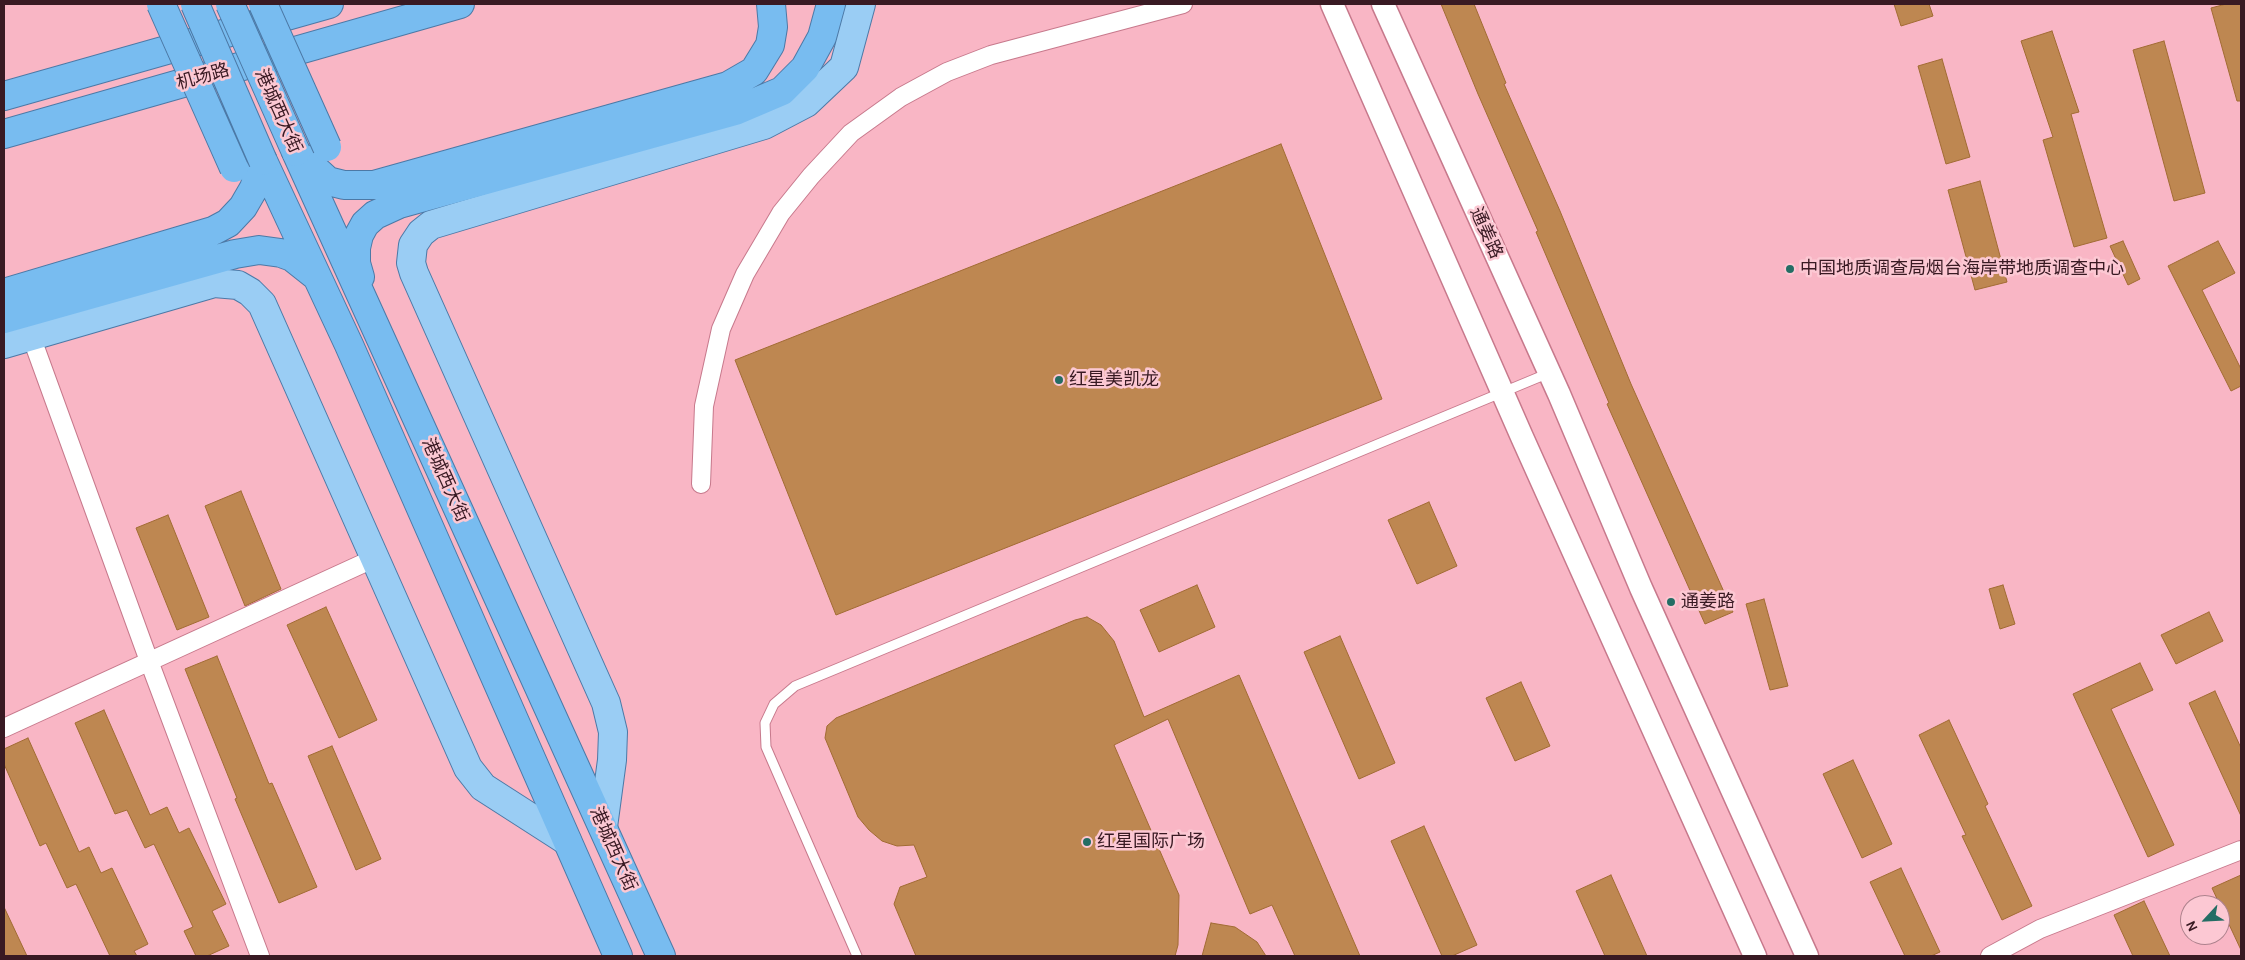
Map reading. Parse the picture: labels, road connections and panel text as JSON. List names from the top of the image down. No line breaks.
{"streets":{"highway":["机场路","港城西大街"],"street":["通姜路"]},"places":["中国地质调查局烟台海岸带地质调查中心","红星美凯龙","通姜路","红星国际广场"],"north":"bottom left"}
